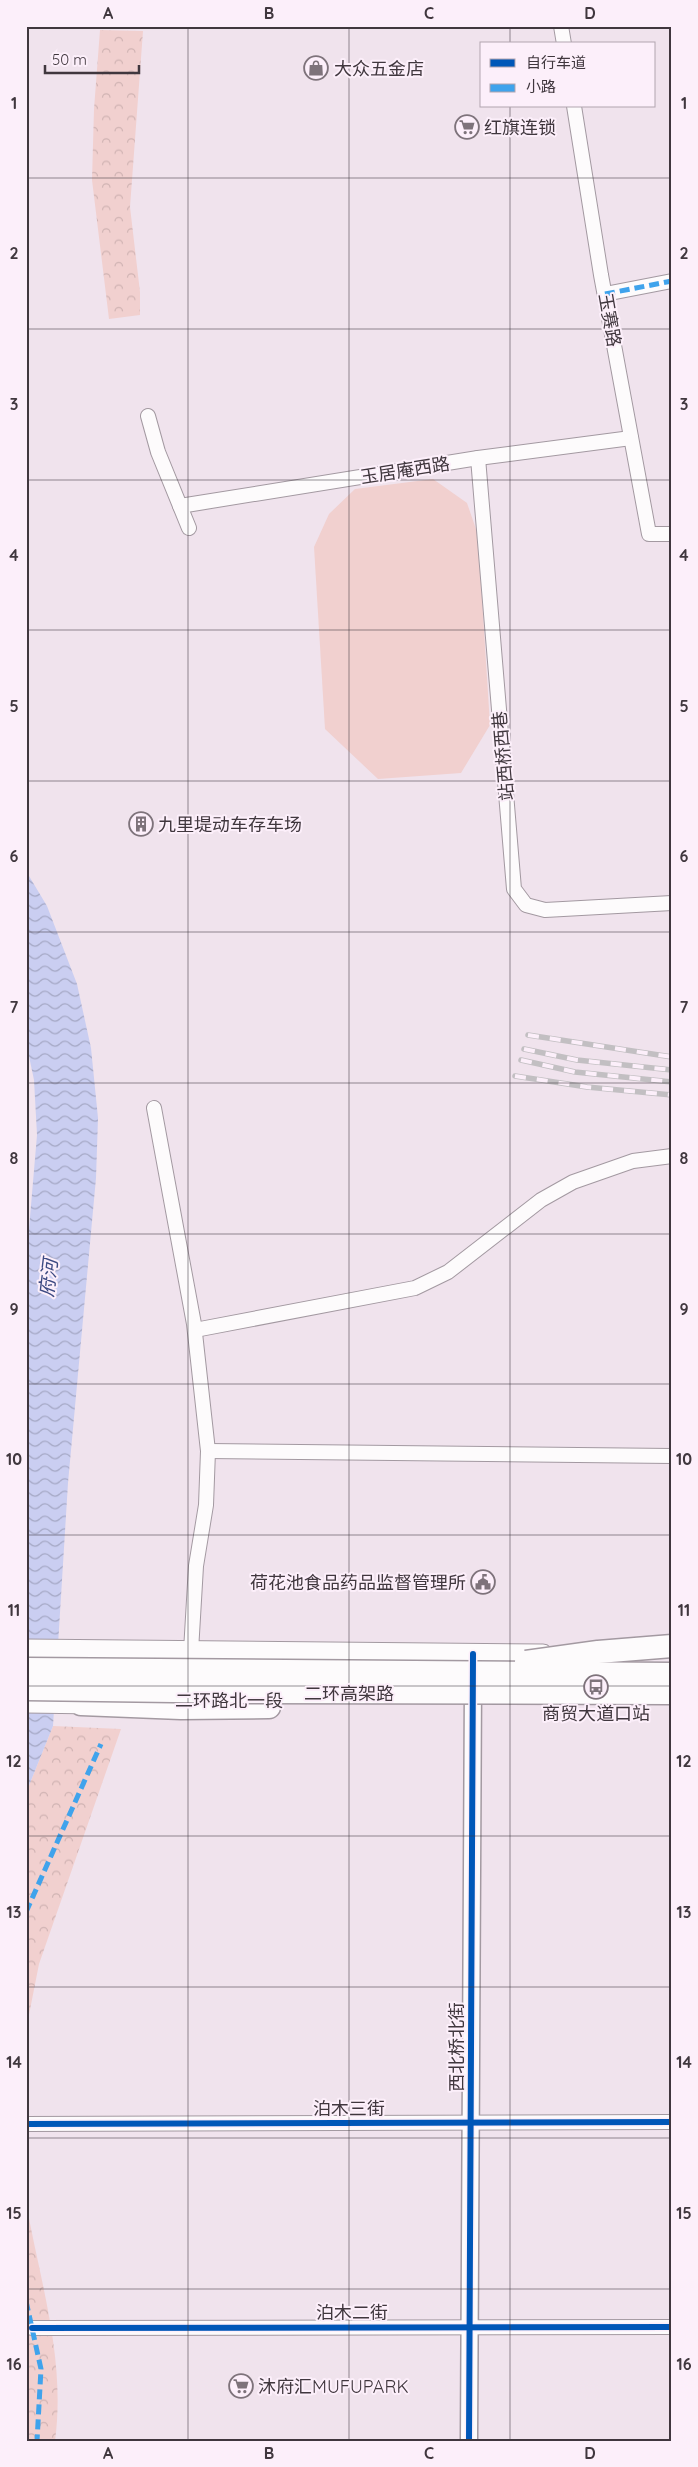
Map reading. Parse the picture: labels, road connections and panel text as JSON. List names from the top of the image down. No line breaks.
{"streets":{"highway":["二环高架路"],"main road":["二环路北一段"],"street":["玉赛路","玉居庵西路","站西桥西巷","西北桥北街","泊木三街","泊木二街"]},"crossings":[["玉赛路","玉居庵西路"],["玉居庵西路","站西桥西巷"],["二环路北一段","西北桥北街"],["西北桥北街","泊木三街"],["西北桥北街","泊木二街"]],"water":["府河"],"places":{"shop":["大众五金店"],"supermarket":["红旗连锁","沐府汇MUFUPARK"],"building":["九里堤动车存车场"],"public building":["荷花池食品药品监督管理所"],"bus stop":["商贸大道口站"]},"legend":["自行车道","小路"],"scale_bar":"50 m","grid":{"columns":["A","B","C","D"],"rows":["1","2","3","4","5","6","7","8","9","10","11","12","13","14","15","16"]}}
